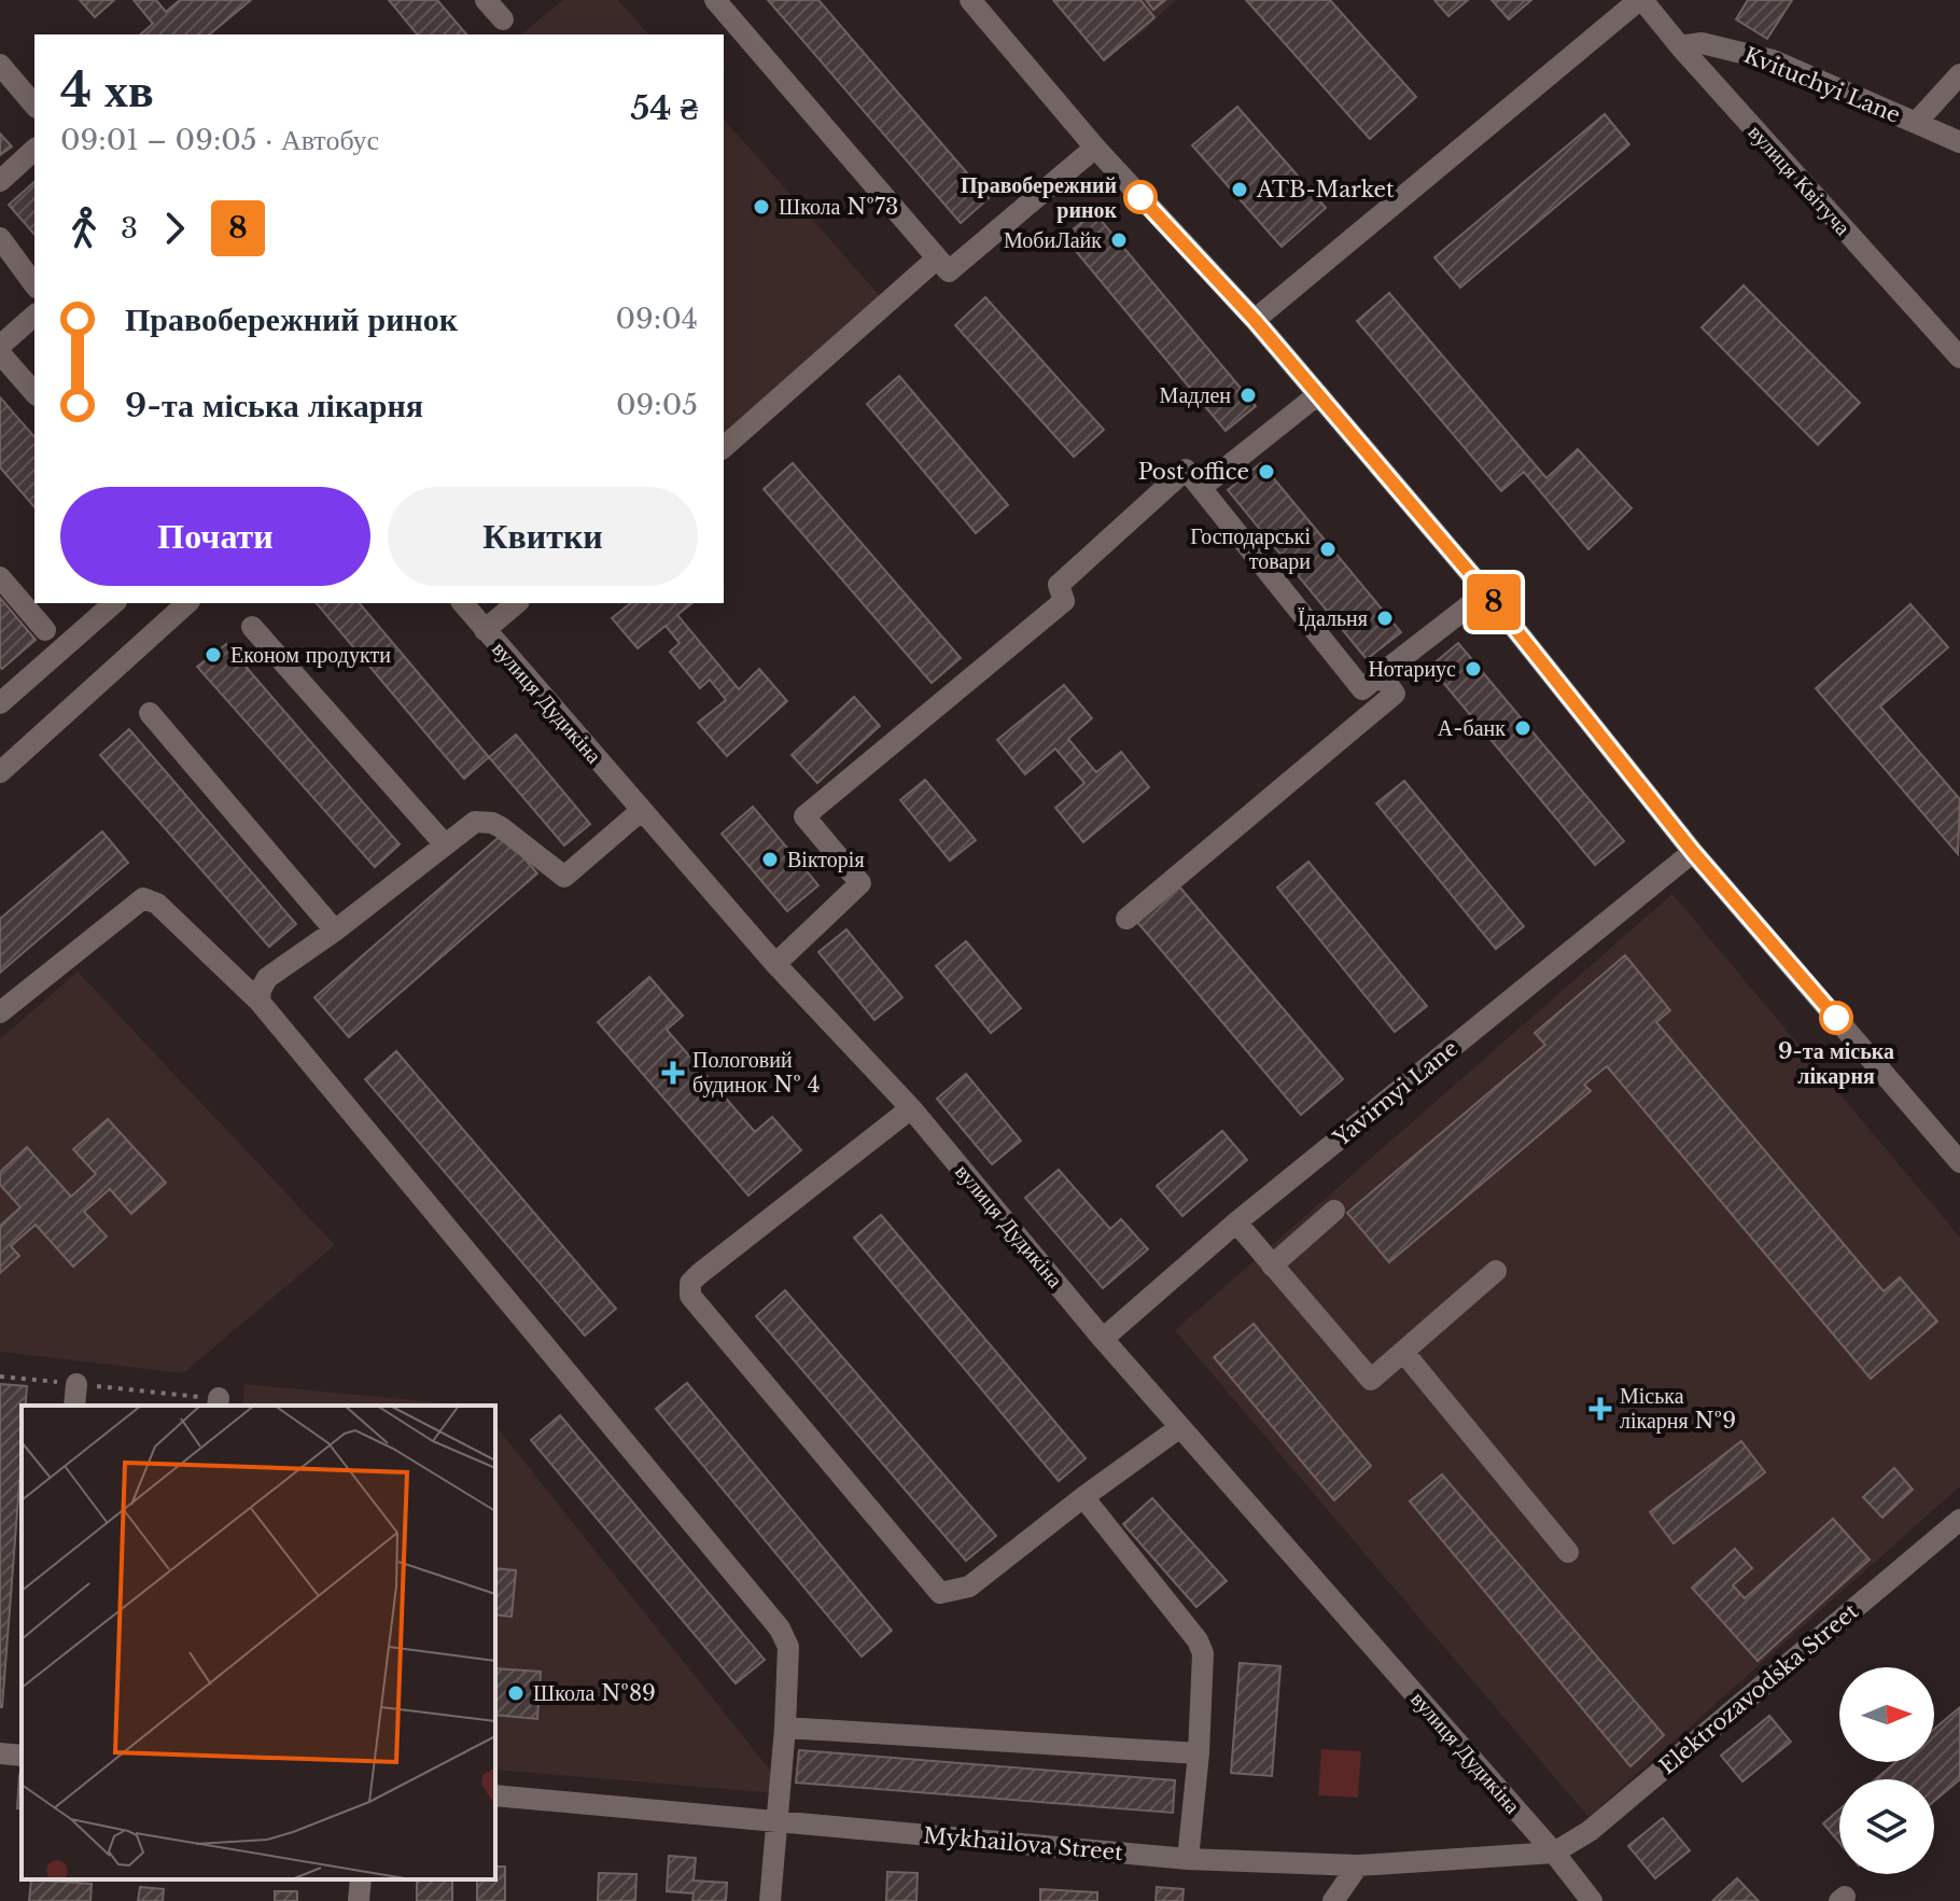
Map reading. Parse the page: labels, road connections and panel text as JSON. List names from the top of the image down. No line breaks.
{"streets":{"street":["Kvituchyi Lane","вулиця Квітуча","вулиця Дудикіна","Yavirnyi Lane","Elektrozavodska Street","Mykhailova Street"]},"crossings":[["Kvituchyi Lane","вулиця Квітуча"],["вулиця Дудикіна","Yavirnyi Lane"],["вулиця Дудикіна","Elektrozavodska Street"],["вулиця Дудикіна","Mykhailova Street"],["Elektrozavodska Street","Mykhailova Street"]],"places":{"other":["ATB-Market","Правобережний ринок","Школа №73","МобиЛайк","Мадлен","Post office","Господарські товари","Їдальня","Економ продукти","Нотариус","А-банк","Вікторія","9-та міська лікарня","Школа №89"],"health":["Пологовий будинок № 4","Міська лікарня №9"]},"lines":["bus line 8"],"north":"right","page":{"on_map":"8","heading":["4 хв","09:01 – 09:05 · Автобус","54 ₴"],"legs":["3","8"],"list":[{"name":"Правобережний ринок","value":"09:04"},{"name":"9-та міська лікарня","value":"09:05"}],"buttons":["Почати","Квитки"]}}
